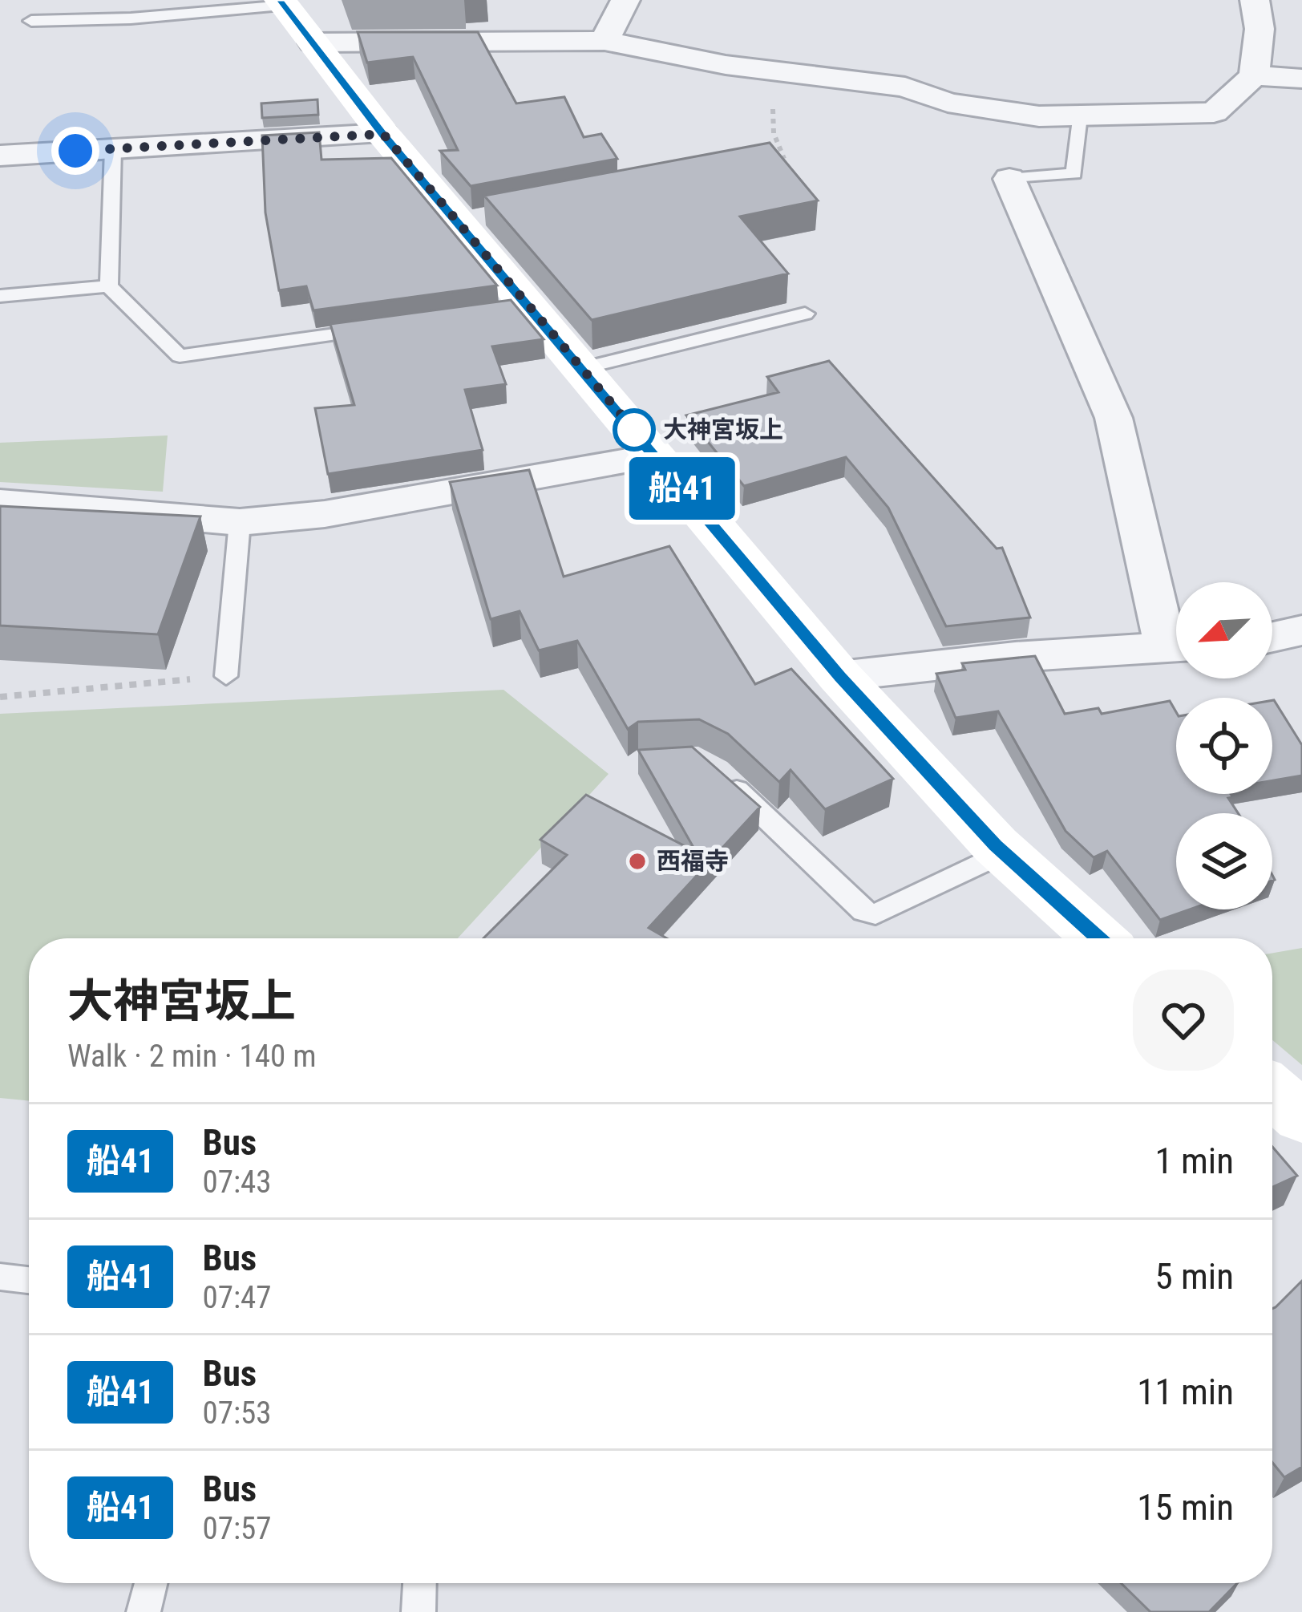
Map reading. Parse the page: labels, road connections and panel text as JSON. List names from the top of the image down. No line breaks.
{"places":["大神宮坂上","西福寺"],"lines":["bus line 船41"],"north":"bottom left","page":{"on_map":"船41","heading":["大神宮坂上","Walk · 2 min · 140 m"],"list":[{"mark":"船41","name":"Bus","note":"07:43","value":"1 min"},{"mark":"船41","name":"Bus","note":"07:47","value":"5 min"},{"mark":"船41","name":"Bus","note":"07:53","value":"11 min"},{"mark":"船41","name":"Bus","note":"07:57","value":"15 min"}]}}
